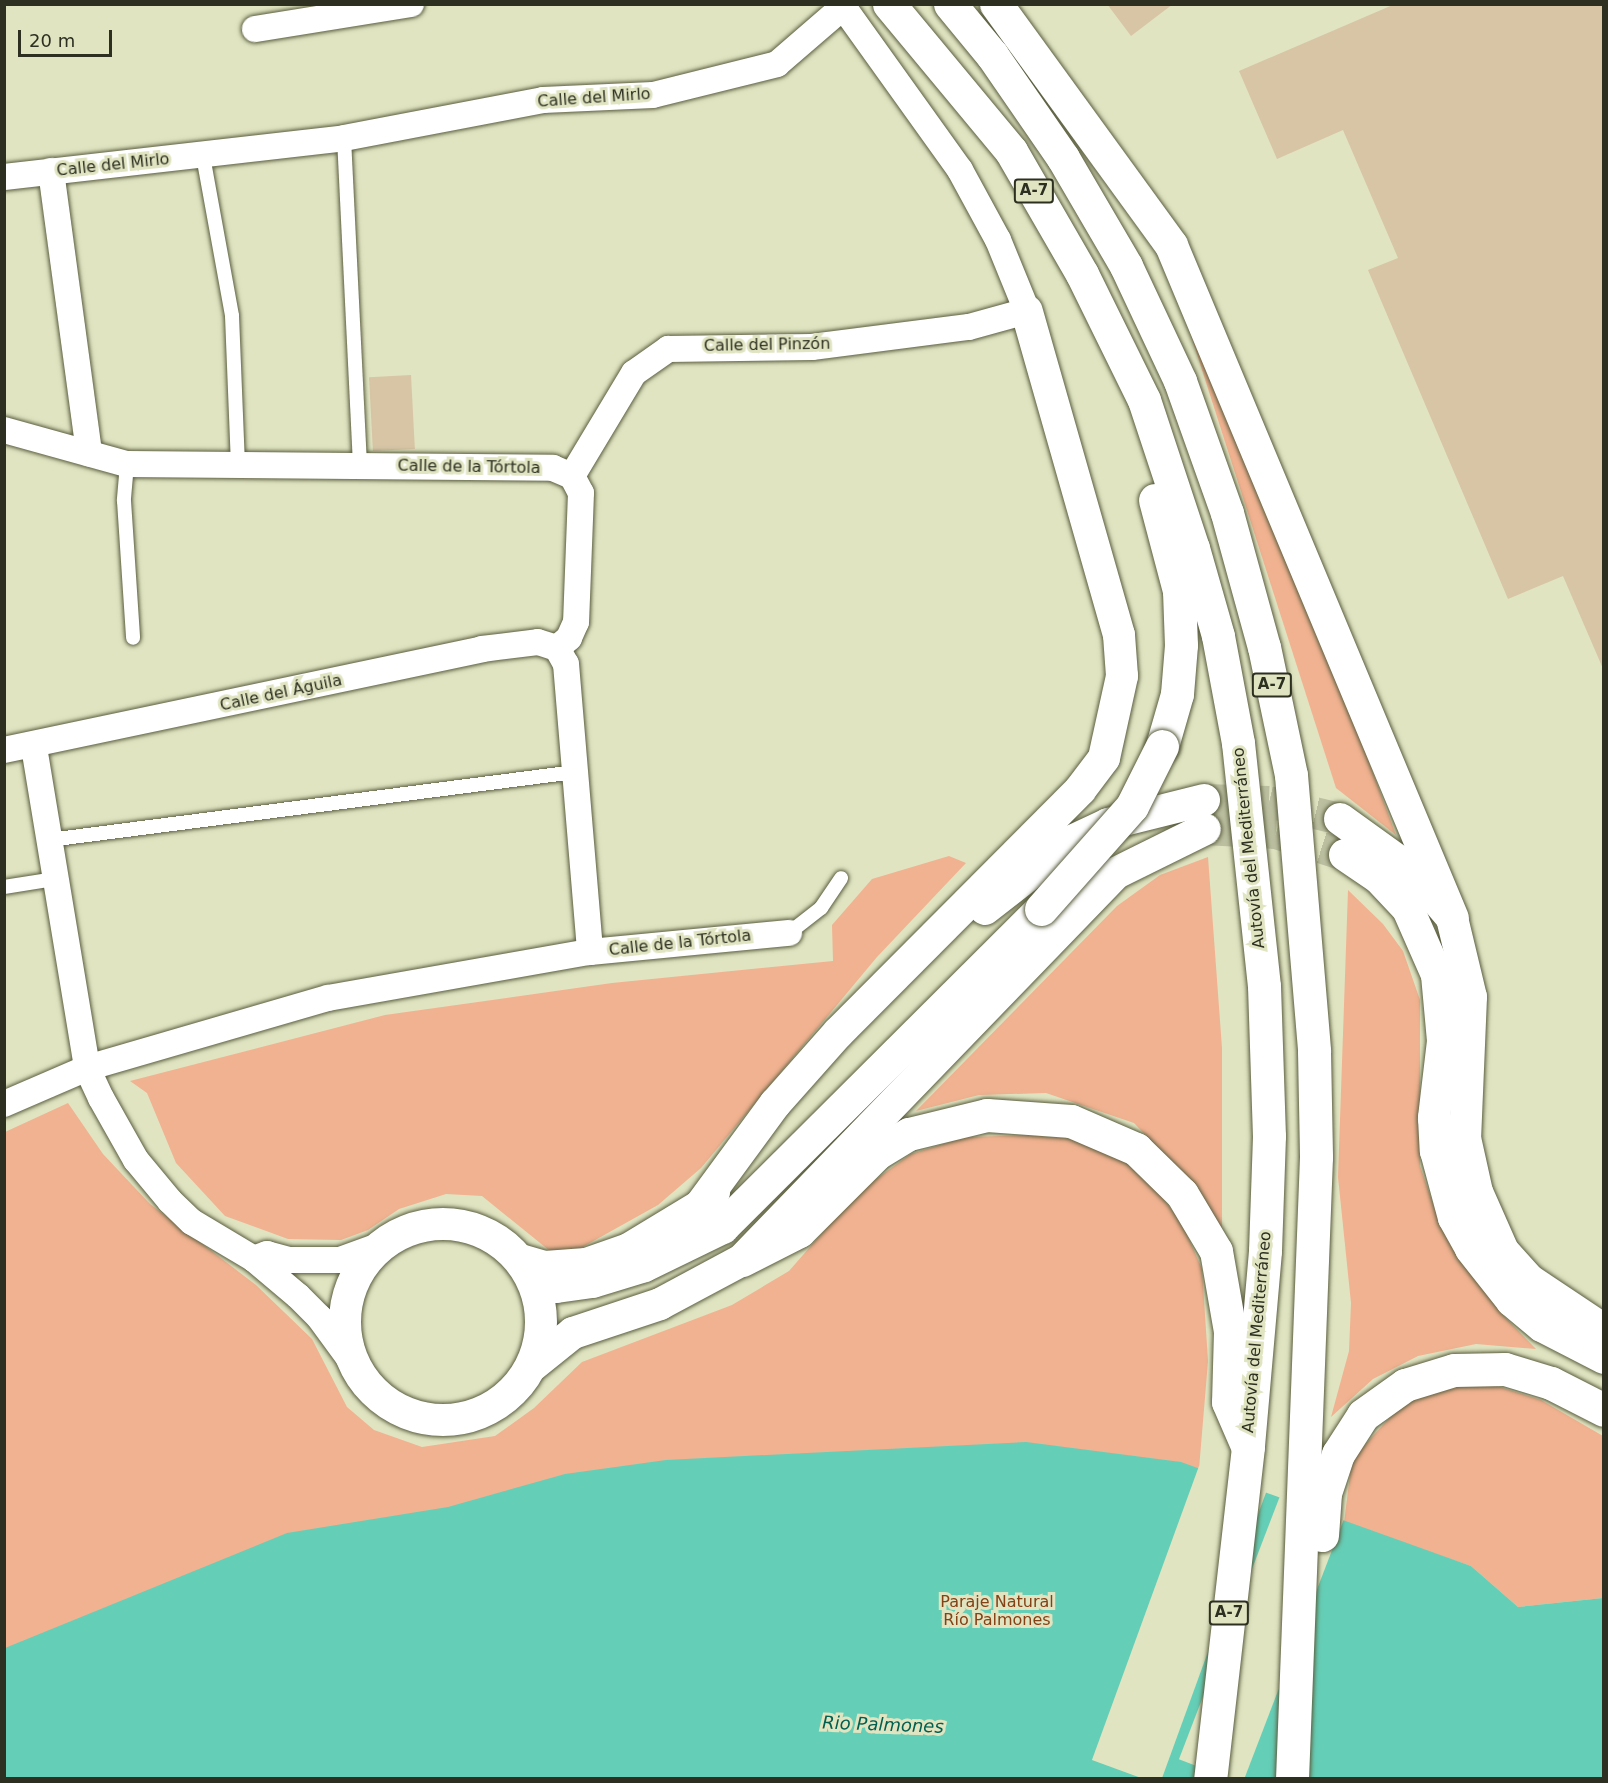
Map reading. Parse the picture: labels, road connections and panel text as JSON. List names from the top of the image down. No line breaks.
{"streets":{"highway":["A-7","Autovía del Mediterráneo"],"street":["Calle del Mirlo","Calle del Pinzón","Calle de la Tórtola","Calle del Águila"]},"crossings":[["Calle del Mirlo","Calle del Pinzón"],["Calle del Pinzón","Calle de la Tórtola"],["Calle de la Tórtola","Calle del Águila"]],"water":["Rio Palmones"],"parks":["Paraje Natural Río Palmones"],"scale_bar":"20 m"}
